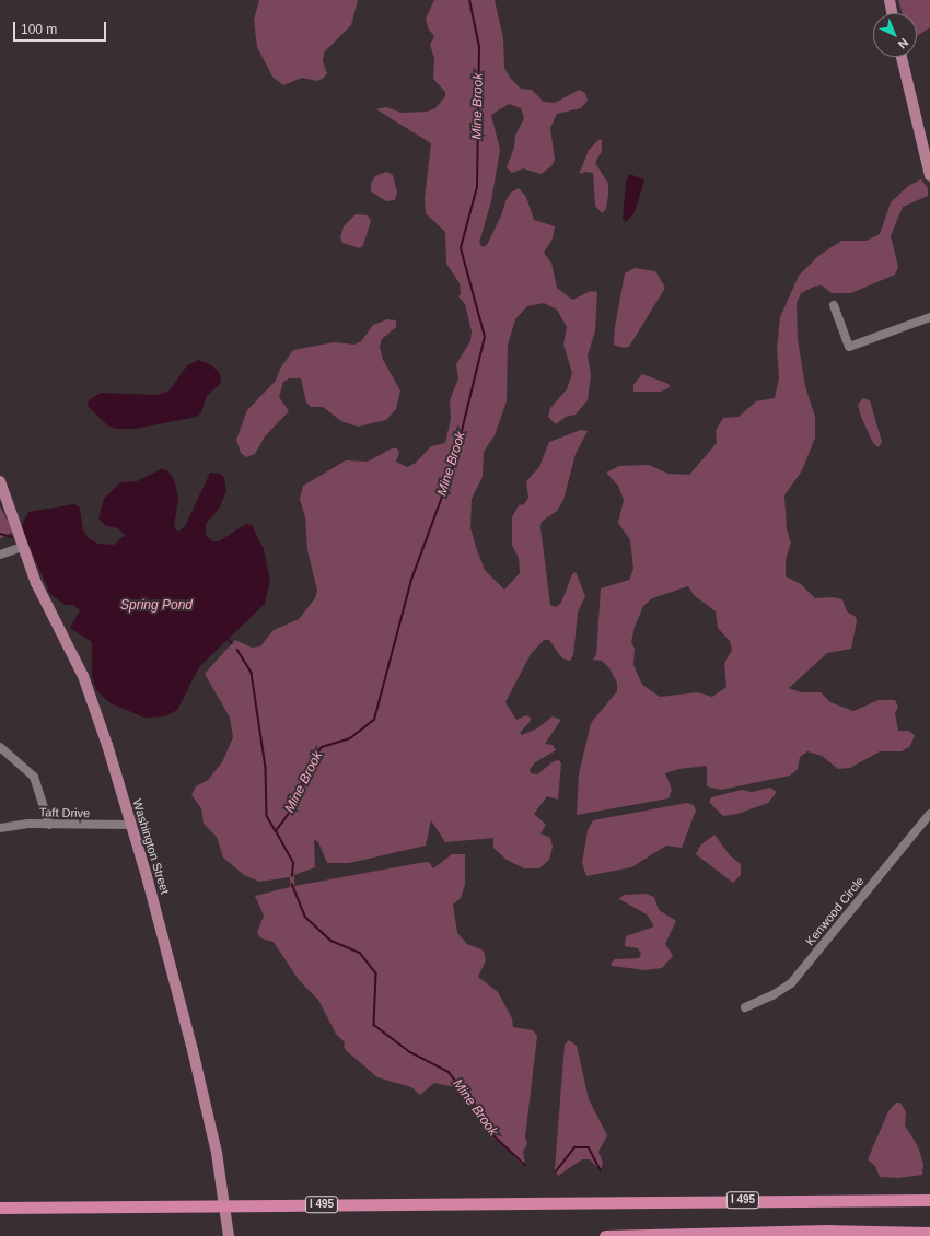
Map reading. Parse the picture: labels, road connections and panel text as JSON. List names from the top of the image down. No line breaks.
{"streets":{"highway":["I 495"],"main road":["Washington Street"],"street":["Taft Drive","Kenwood Circle"]},"crossings":[["Taft Drive","Washington Street"]],"water":["Mine Brook","Spring Pond"],"scale_bar":"100 m","north":"bottom right"}
